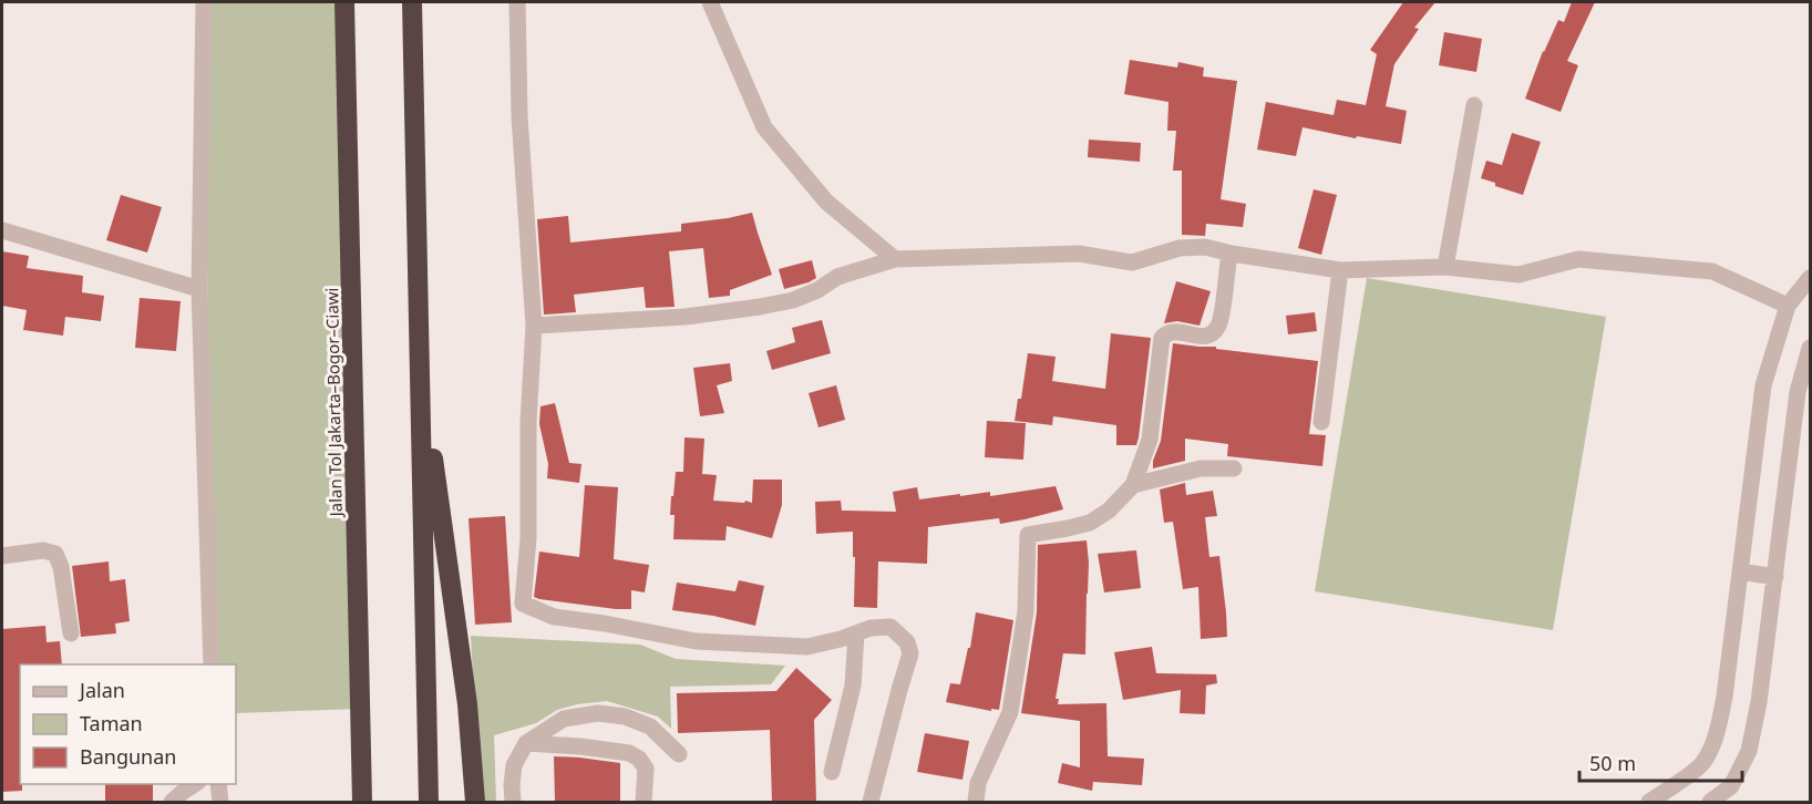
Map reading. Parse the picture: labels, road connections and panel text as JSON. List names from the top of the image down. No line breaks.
{"streets":{"highway":["Jalan Tol Jakarta–Bogor–Ciawi"]},"legend":["Jalan","Taman","Bangunan"],"scale_bar":"50 m"}
